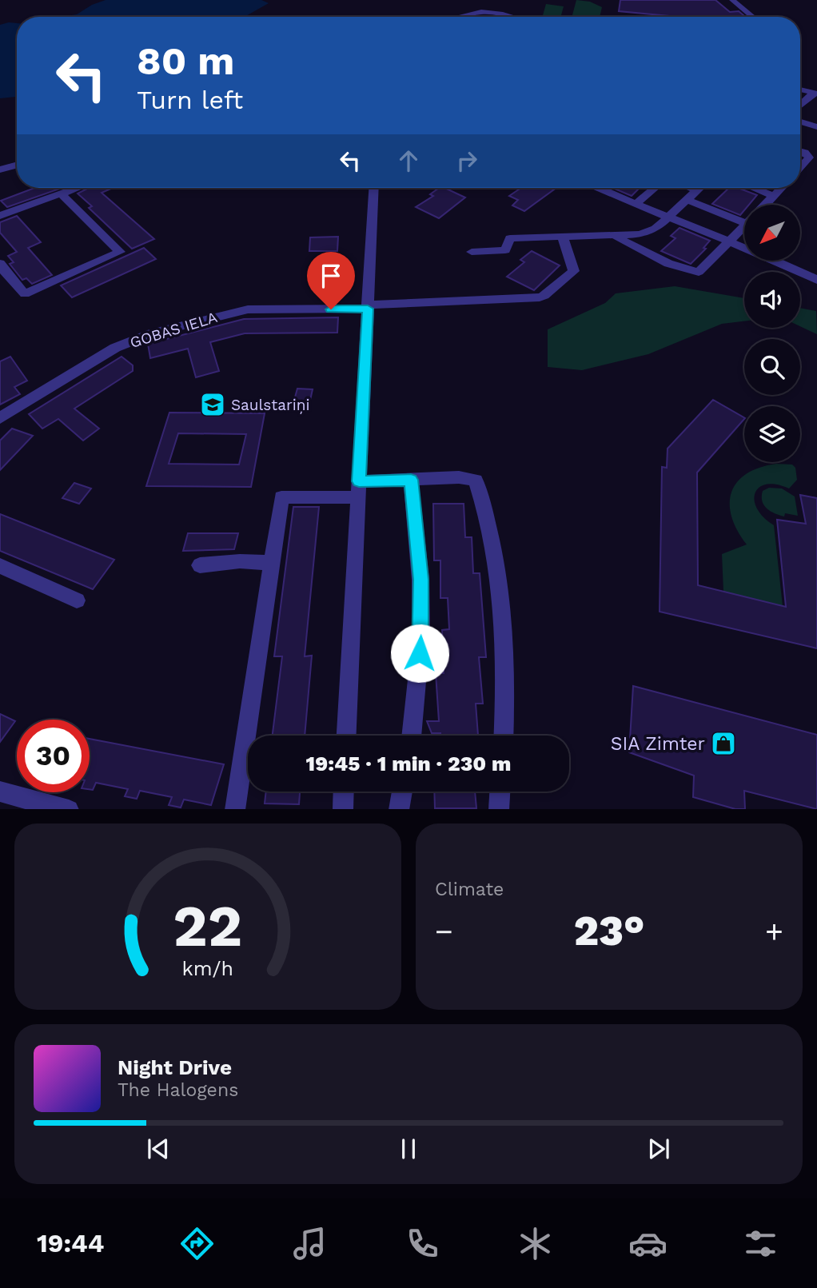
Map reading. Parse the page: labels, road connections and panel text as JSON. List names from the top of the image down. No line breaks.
{"streets":{"street":["GOBAS IELA"]},"places":{"school or university":["Saulstariņi"],"shop":["SIA Zimter"]},"north":"bottom left","page":{"turn":["80 m","Turn left"],"limit":"30","trip":"19:45 · 1 min · 230 m","tile":"Climate","heat":["−","23°","+"],"song":["Night Drive","The Halogens"],"tabs":"19:44","gauge":["22","km/h"]}}
